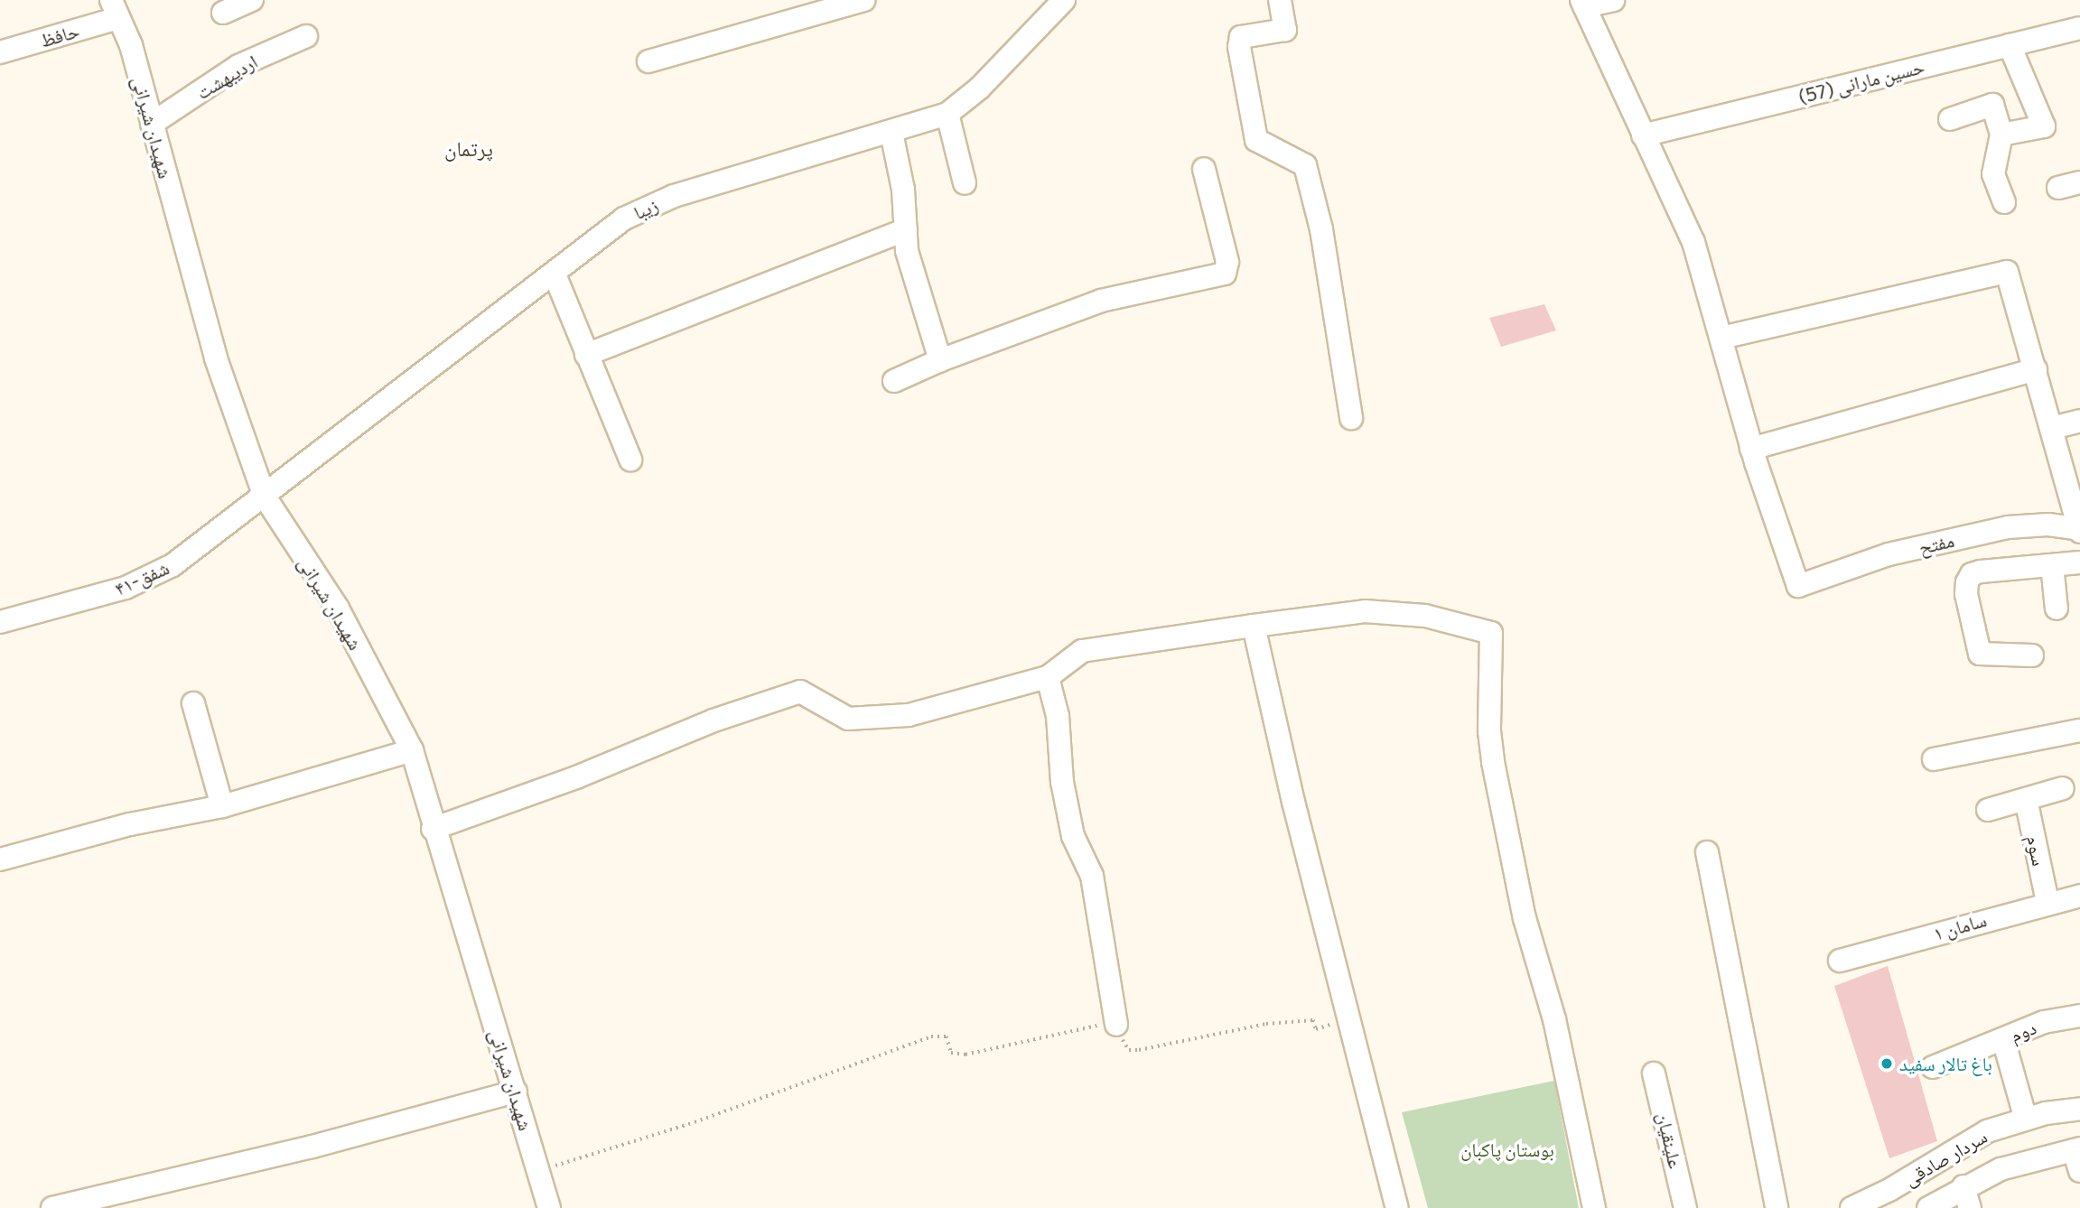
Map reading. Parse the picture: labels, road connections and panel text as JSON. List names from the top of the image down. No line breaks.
{"streets":{"street":["حافظ","اردیبهشت","حسین مارانی (57)","شهیدان شیرانی","زیبا","مفتح","شفق-۴۱","سوم","سامان ۱","دوم","علینقیان","سردار صادقی"]},"crossings":[["حافظ","شهیدان شیرانی"],["اردیبهشت","شهیدان شیرانی"],["شهیدان شیرانی","زیبا"],["شهیدان شیرانی","شفق-۴۱"],["زیبا","شفق-۴۱"],["سوم","سامان ۱"]],"districts":["پرتمان"],"parks":["بوستان پاکبان"],"places":["باغ تالار سفید"]}
